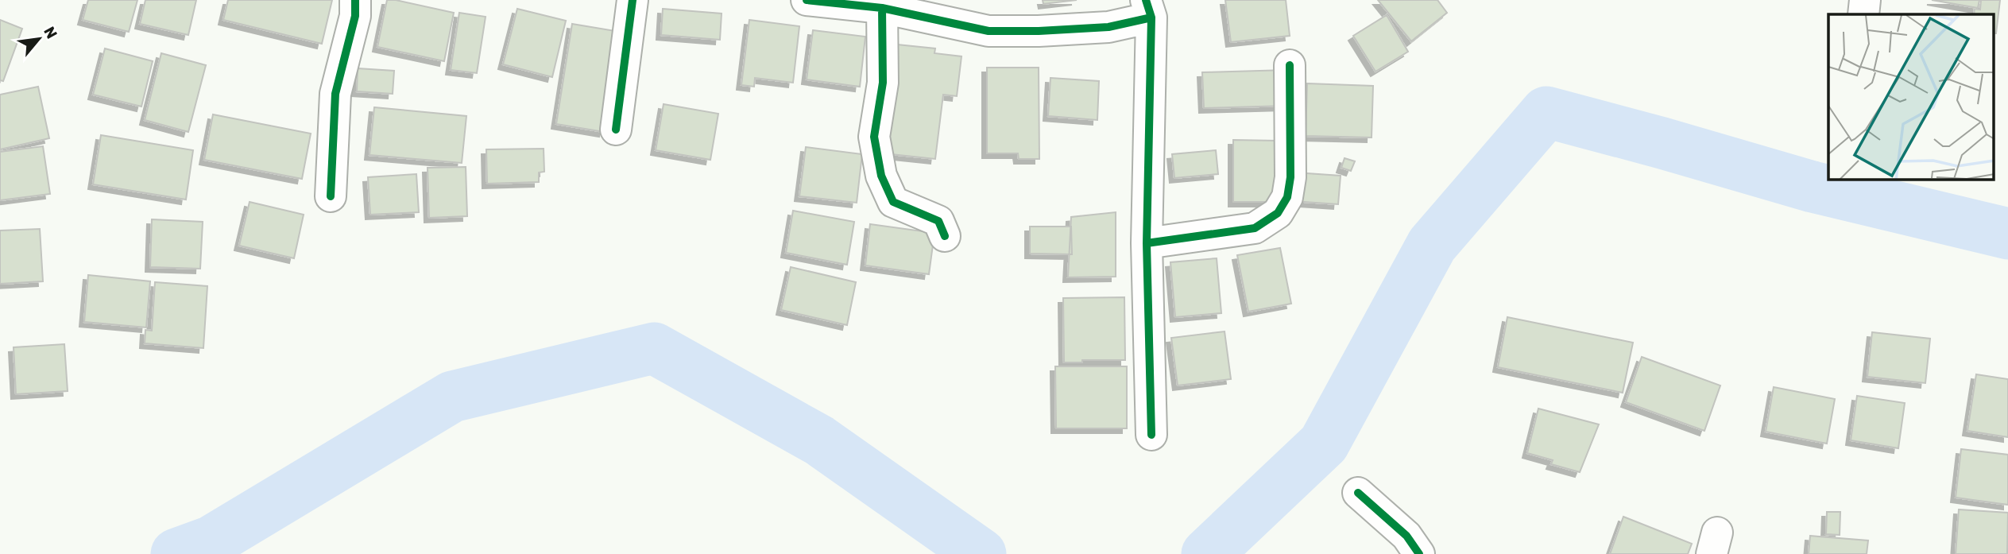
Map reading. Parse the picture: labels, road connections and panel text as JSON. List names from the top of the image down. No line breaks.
{"north":"top right"}
